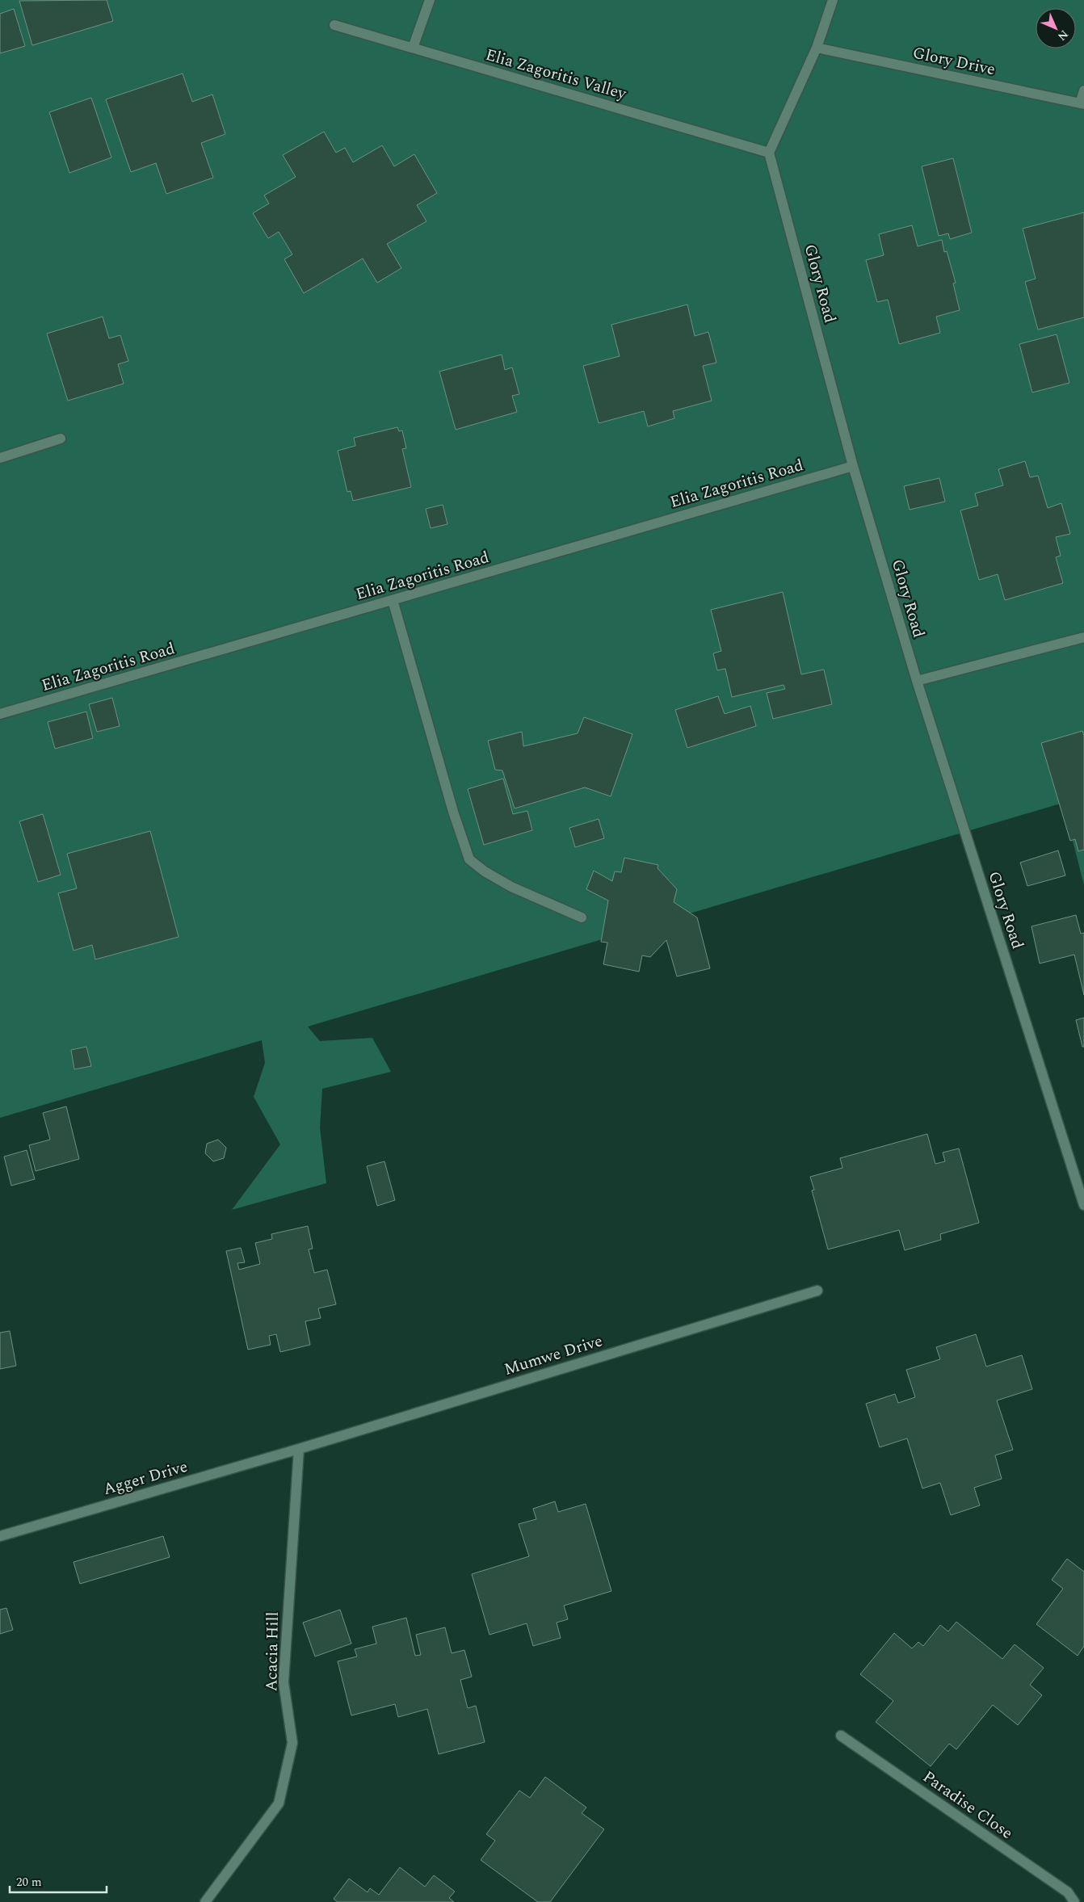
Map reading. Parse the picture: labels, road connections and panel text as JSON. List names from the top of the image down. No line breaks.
{"streets":{"street":["Glory Drive","Elia Zagoritis Valley","Glory Road","Elia Zagoritis Road","Mumwe Drive","Agger Drive","Acacia Hill","Paradise Close"]},"crossings":[["Elia Zagoritis Valley","Glory Road"],["Glory Road","Elia Zagoritis Road"],["Mumwe Drive","Agger Drive"],["Mumwe Drive","Acacia Hill"],["Agger Drive","Acacia Hill"]],"scale_bar":"20 m","north":"bottom right"}
